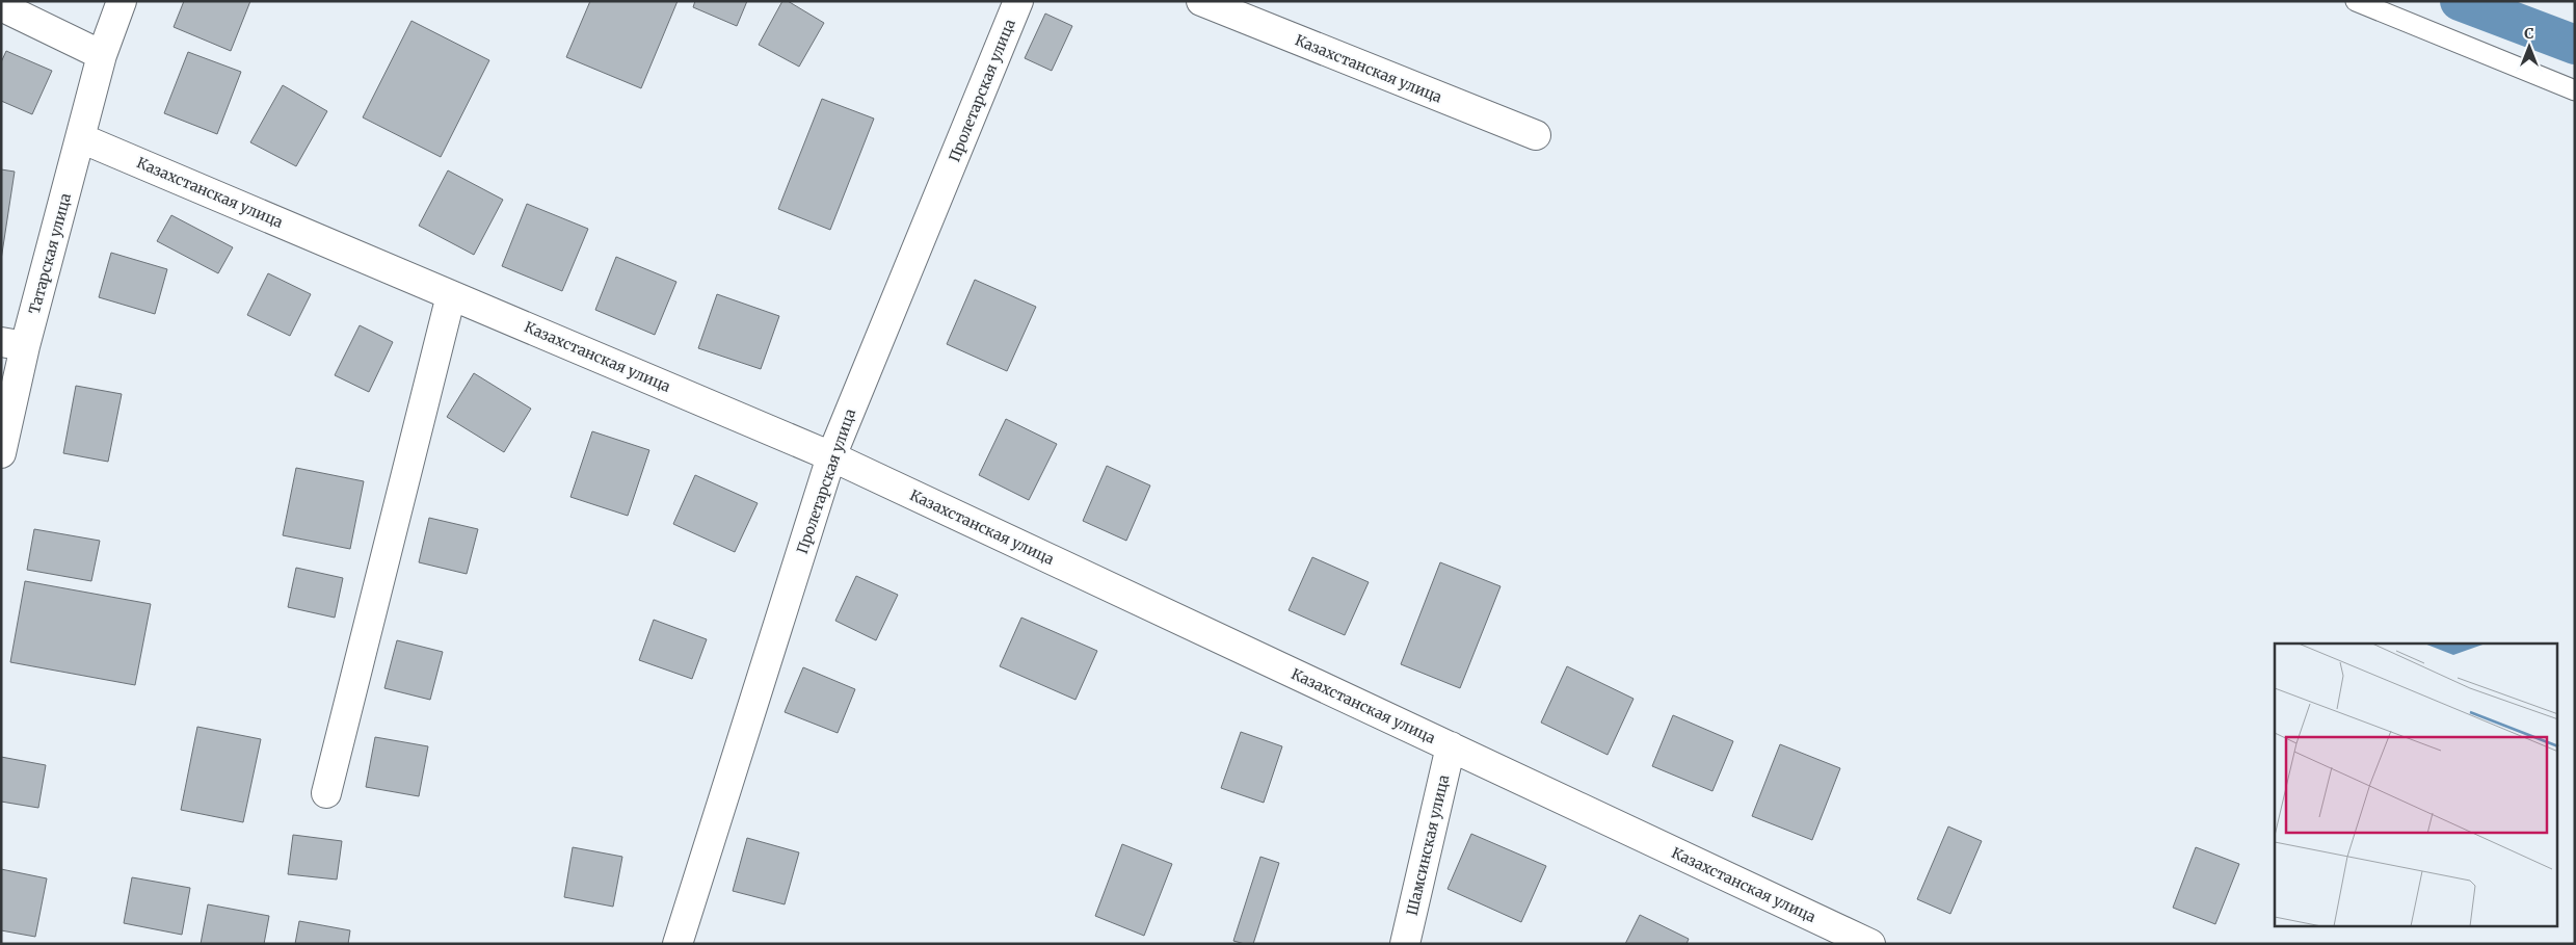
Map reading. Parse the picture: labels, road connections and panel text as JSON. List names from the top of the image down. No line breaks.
{"streets":{"street":["Казахстанская улица","Пролетарская улица","Татарская улица","Шамсинская улица"]},"crossings":[["Казахстанская улица","Пролетарская улица"],["Казахстанская улица","Татарская улица"],["Казахстанская улица","Шамсинская улица"]],"north":"top"}
